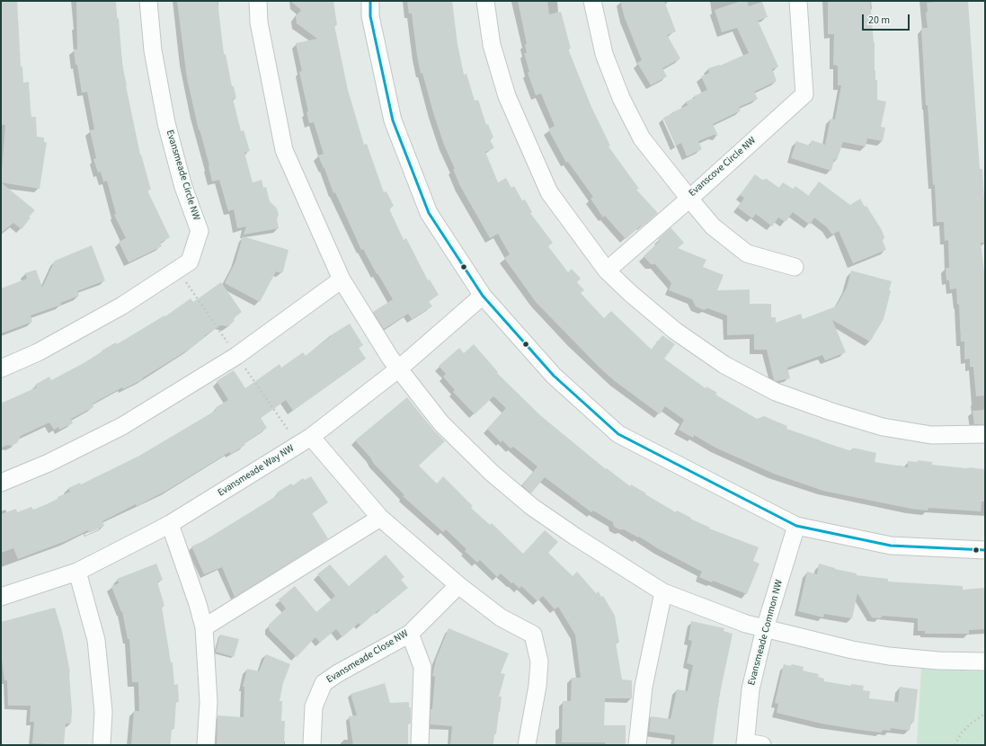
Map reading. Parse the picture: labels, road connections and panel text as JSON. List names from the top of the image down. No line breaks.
{"streets":{"street":["Evanscove Circle NW","Evansmeade Circle NW","Evansmeade Way NW","Evansmeade Common NW","Evansmeade Close NW"]},"scale_bar":"20 m"}
